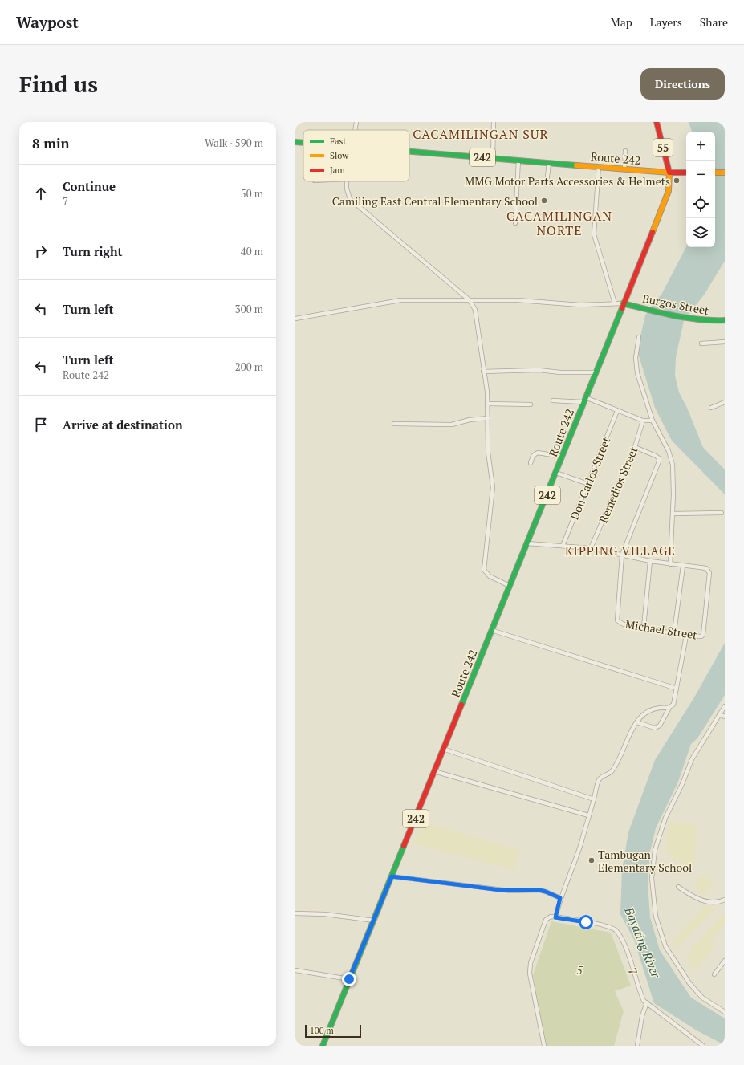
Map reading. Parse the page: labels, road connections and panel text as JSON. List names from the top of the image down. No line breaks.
{"streets":{"main road":["55","242","Route 242","Burgos Street"],"street":["Don Carlos Street","Remedios Street","Michael Street","7"]},"crossings":[["55","Route 242"],["Route 242","Burgos Street"]],"districts":["CACAMILINGAN SUR","CACAMILINGAN NORTE","KIPPING VILLAGE"],"water":["Bayating River"],"parks":["5"],"places":["MMG Motor Parts Accessories & Helmets","Camiling East Central Elementary School","Tambugan Elementary School"],"legend":["Fast","Slow","Jam"],"scale_bar":"100 m","page":{"header":"Waypost","nav":["Map","Layers","Share"],"buttons":"Directions","title":"Find us","heading":["8 min","Walk · 590 m"],"map_buttons":["+","−"],"list":[["Continue","7","50 m"],["Turn right","40 m"],["Turn left","300 m"],["Turn left","Route 242","200 m"],"Arrive at destination"],"scale":"100 m"}}
